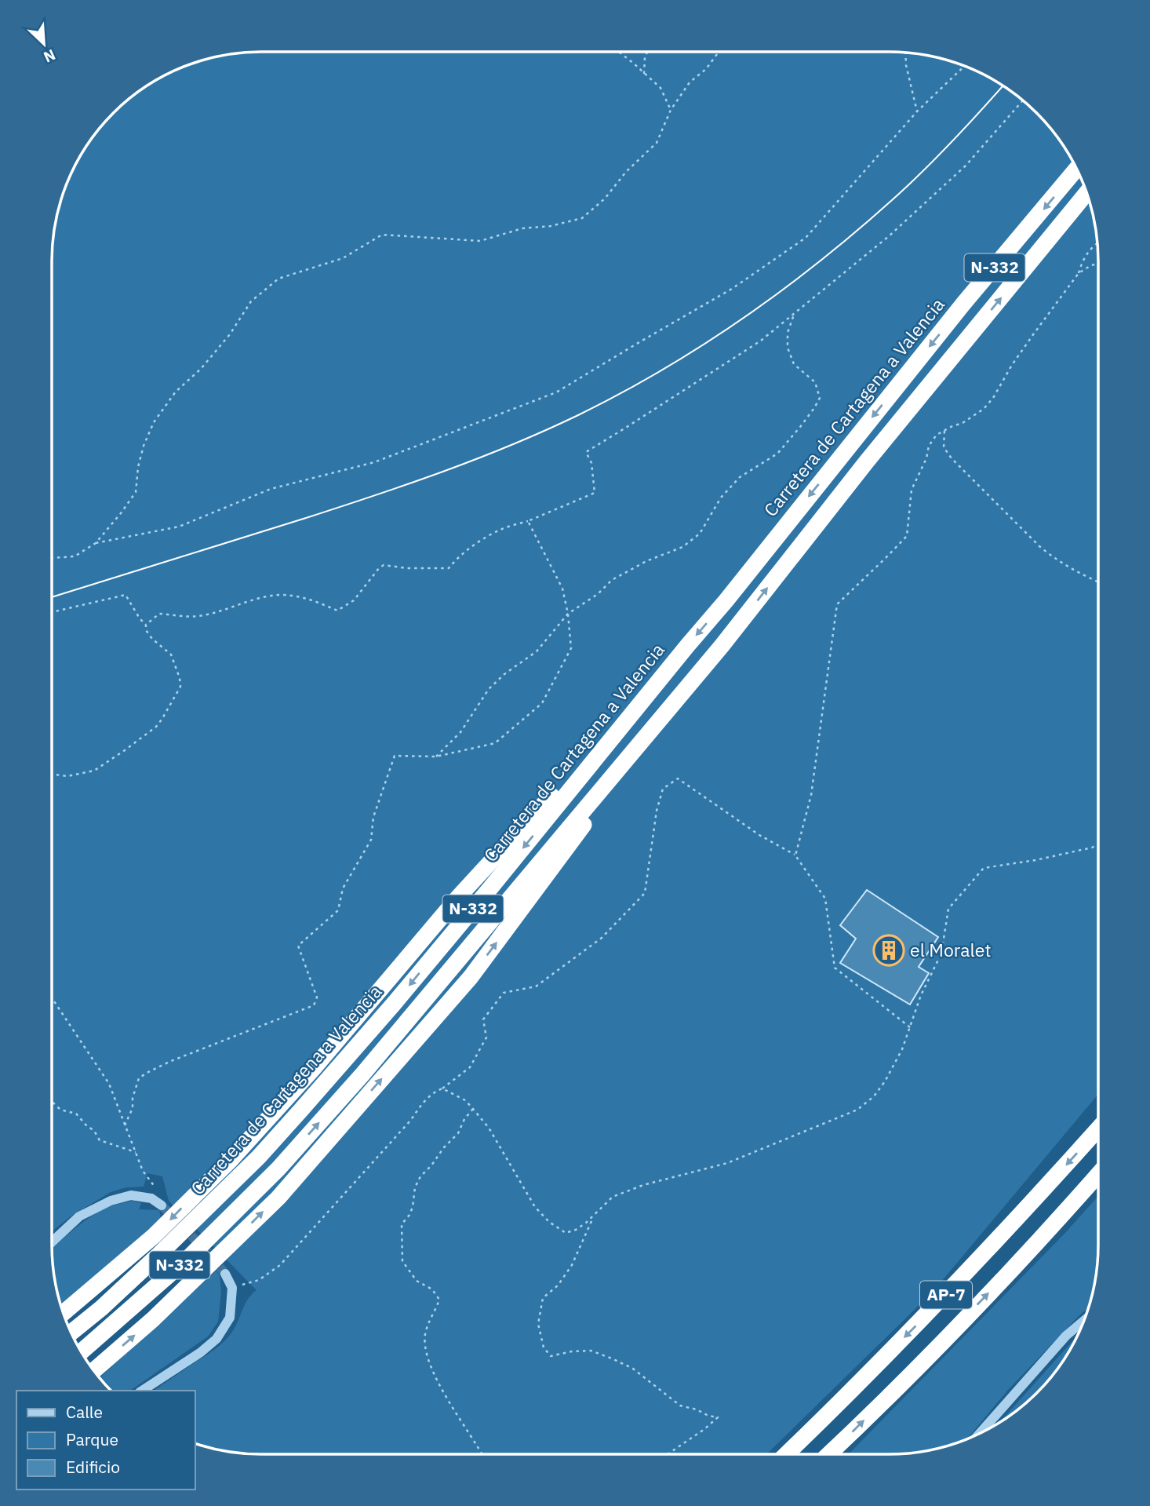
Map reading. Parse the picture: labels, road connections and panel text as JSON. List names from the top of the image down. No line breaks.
{"streets":{"highway":["N-332","Carretera de Cartagena a Valencia","AP-7"]},"places":{"building":["el Moralet"]},"legend":["Calle","Parque","Edificio"],"north":"bottom right"}
